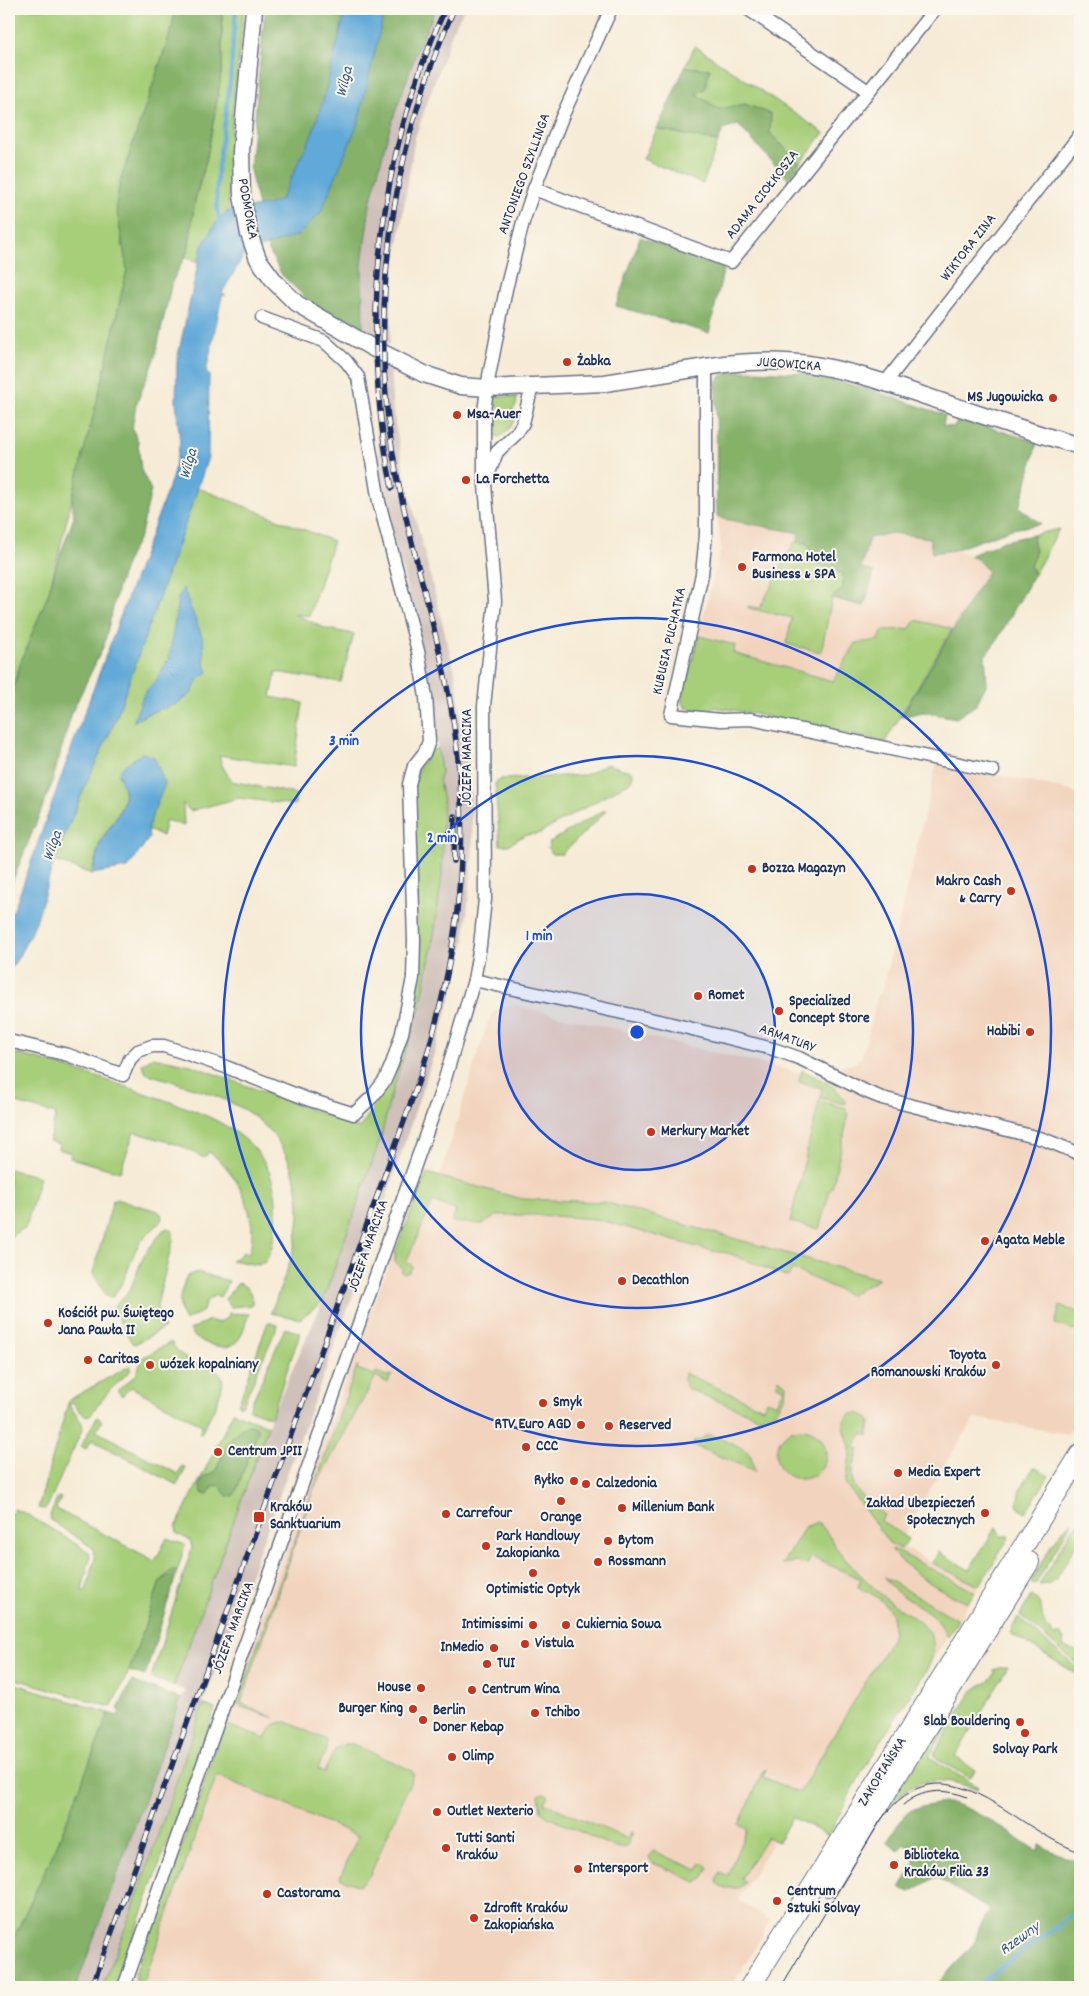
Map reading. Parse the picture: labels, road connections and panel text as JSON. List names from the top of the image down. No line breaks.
{"streets":{"main road":["ZAKOPIAŃSKA"],"street":["ANTONIEGO SZYLLINGA","ADAMA CIOŁKOSZA","PODMOKŁA","WIKTORA ZINA","JUGOWICKA","KUBUSIA PUCHATKA","JÓZEFA MARCIKA","ARMATURY"]},"crossings":[["ANTONIEGO SZYLLINGA","ADAMA CIOŁKOSZA"],["ANTONIEGO SZYLLINGA","PODMOKŁA"],["ANTONIEGO SZYLLINGA","JUGOWICKA"],["ANTONIEGO SZYLLINGA","JÓZEFA MARCIKA"],["PODMOKŁA","JUGOWICKA"],["PODMOKŁA","JÓZEFA MARCIKA"],["WIKTORA ZINA","JUGOWICKA"],["JUGOWICKA","KUBUSIA PUCHATKA"],["JUGOWICKA","JÓZEFA MARCIKA"],["JÓZEFA MARCIKA","ARMATURY"]],"water":["Wilga","Rzewny"],"places":{"other":["Żabka","MS Jugowicka","Msa-Auer","La Forchetta","Farmona Hotel Business & SPA","Bozza Magazyn","Makro Cash & Carry","Romet","Specialized Concept Store","Habibi","Merkury Market","Agata Meble","Decathlon","Kościół pw. Świętego Jana Pawła II","Caritas","wózek kopalniany","Toyota Romanowski Kraków","Smyk","RTV Euro AGD","Reserved","CCC","Centrum JPII","Media Expert","Ryłko","Calzedonia","Orange","Millenium Bank","Zakład Ubezpieczeń Społecznych","Carrefour","Bytom","Park Handlowy Zakopianka","Rossmann","Optimistic Optyk","Intimissimi","Cukiernia Sowa","Vistula","InMedio","TUI","House","Centrum Wina","Burger King","Tchibo","Berlin Doner Kebap","Slab Bouldering","Solvay Park","Olimp","Outlet Nexterio","Tutti Santi Kraków","Biblioteka Kraków Filia 33","Intersport","Castorama","Centrum Sztuki Solvay","Zdrofit Kraków Zakopiańska"],"transit":["Kraków Sanktuarium"]},"rings":["3 min","2 min","1 min"]}
